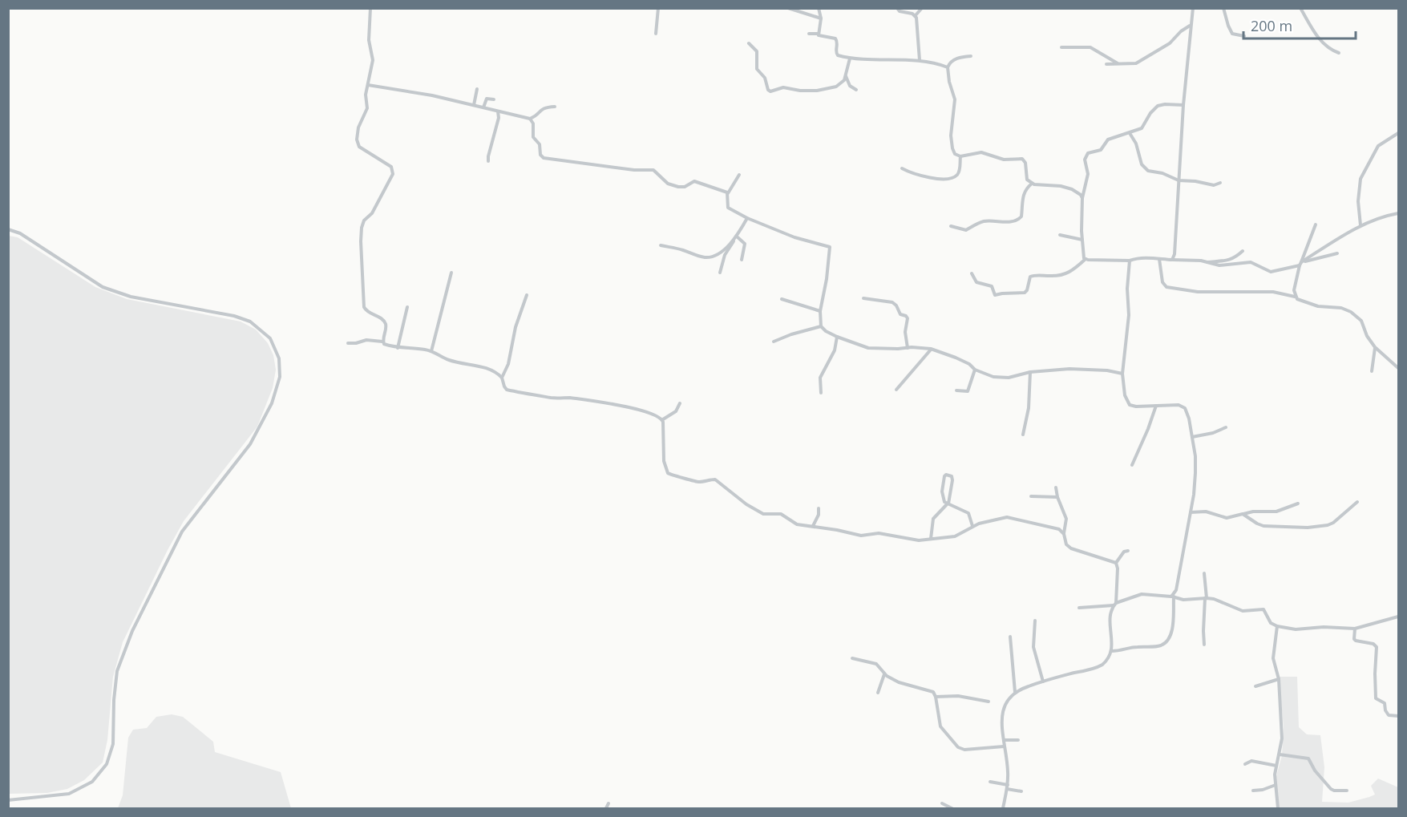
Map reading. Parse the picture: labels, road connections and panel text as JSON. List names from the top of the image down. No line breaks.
{"scale_bar":"200 m"}
